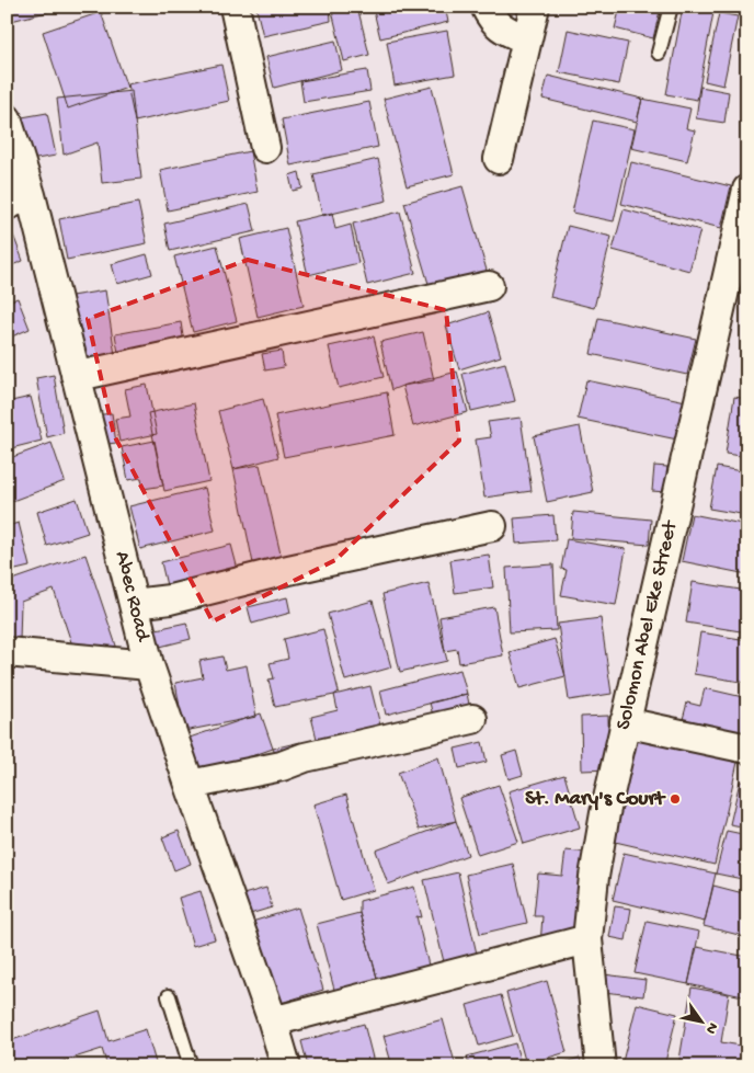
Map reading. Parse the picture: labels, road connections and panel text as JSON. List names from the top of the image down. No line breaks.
{"streets":{"street":["Abec Road","Solomon Abel Eke Street"]},"places":["St. Mary's Court"],"north":"bottom right"}
